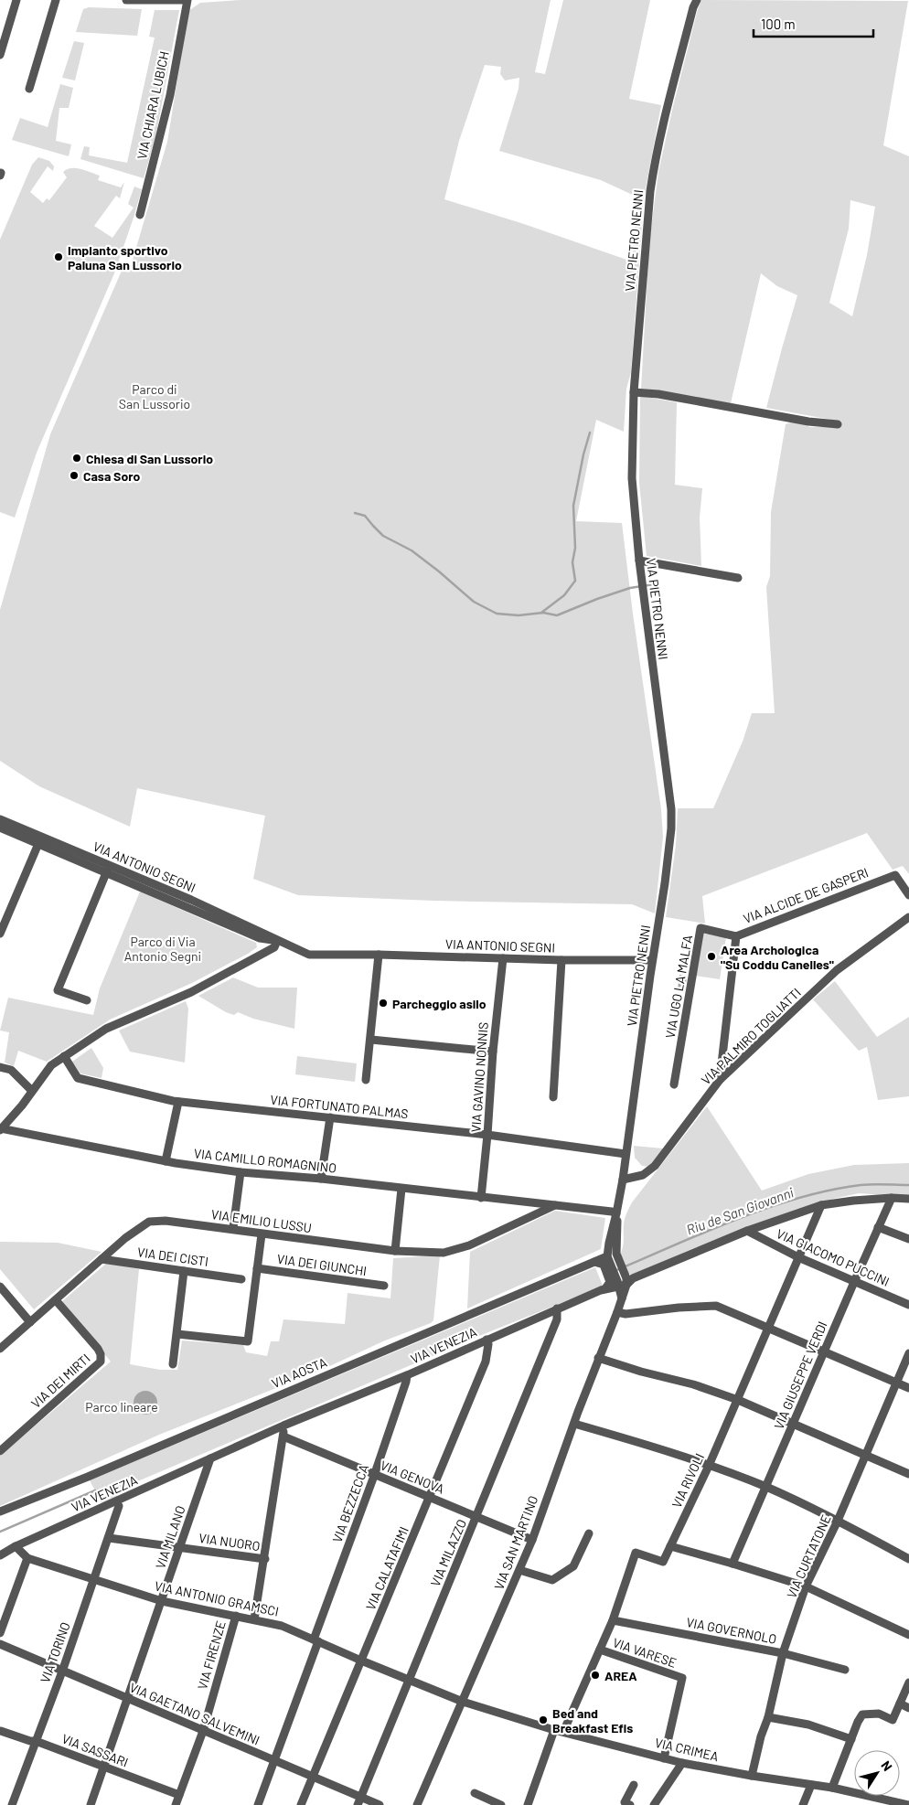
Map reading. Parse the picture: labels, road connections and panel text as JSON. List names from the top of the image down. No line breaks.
{"streets":{"street":["VIA CHIARA LUBICH","VIA PIETRO NENNI","VIA ANTONIO SEGNI","VIA ALCIDE DE GASPERI","VIA UGO LA MALFA","VIA PALMIRO TOGLIATTI","VIA GAVINO NONNIS","VIA FORTUNATO PALMAS","VIA CAMILLO ROMAGNINO","VIA EMILIO LUSSU","VIA DEI CISTI","VIA GIACOMO PUCCINI","VIA DEI GIUNCHI","VIA VENEZIA","VIA AOSTA","VIA GIUSEPPE VERDI","VIA DEI MIRTI","VIA GENOVA","VIA RIVOLI","VIA BEZZECCA","VIA MILANO","VIA NUORO","VIA SAN MARTINO","VIA MILAZZO","VIA CURTATONE","VIA CALATAFIMI","VIA ANTONIO GRAMSCI","VIA GOVERNOLO","VIA TORINO","VIA VARESE","VIA FIRENZE","VIA GAETANO SALVEMINI","VIA CRIMEA","VIA SASSARI"]},"crossings":[["VIA PIETRO NENNI","VIA ANTONIO SEGNI"],["VIA PIETRO NENNI","VIA PALMIRO TOGLIATTI"],["VIA PIETRO NENNI","VIA FORTUNATO PALMAS"],["VIA PIETRO NENNI","VIA CAMILLO ROMAGNINO"],["VIA PIETRO NENNI","VIA AOSTA"],["VIA ANTONIO SEGNI","VIA GAVINO NONNIS"],["VIA ALCIDE DE GASPERI","VIA UGO LA MALFA"],["VIA ALCIDE DE GASPERI","VIA PALMIRO TOGLIATTI"],["VIA GAVINO NONNIS","VIA FORTUNATO PALMAS"],["VIA GAVINO NONNIS","VIA CAMILLO ROMAGNINO"],["VIA CAMILLO ROMAGNINO","VIA EMILIO LUSSU"],["VIA EMILIO LUSSU","VIA DEI CISTI"],["VIA EMILIO LUSSU","VIA DEI MIRTI"],["VIA GIACOMO PUCCINI","VIA VENEZIA"],["VIA GIACOMO PUCCINI","VIA GIUSEPPE VERDI"],["VIA GIACOMO PUCCINI","VIA RIVOLI"],["VIA VENEZIA","VIA GIUSEPPE VERDI"],["VIA VENEZIA","VIA RIVOLI"],["VIA VENEZIA","VIA BEZZECCA"],["VIA VENEZIA","VIA MILANO"],["VIA VENEZIA","VIA SAN MARTINO"],["VIA VENEZIA","VIA MILAZZO"],["VIA VENEZIA","VIA CALATAFIMI"],["VIA VENEZIA","VIA ANTONIO GRAMSCI"],["VIA GENOVA","VIA BEZZECCA"],["VIA GENOVA","VIA SAN MARTINO"],["VIA GENOVA","VIA MILAZZO"],["VIA GENOVA","VIA CALATAFIMI"],["VIA RIVOLI","VIA GOVERNOLO"],["VIA RIVOLI","VIA VARESE"],["VIA RIVOLI","VIA CRIMEA"],["VIA BEZZECCA","VIA ANTONIO GRAMSCI"],["VIA BEZZECCA","VIA GAETANO SALVEMINI"],["VIA MILANO","VIA NUORO"],["VIA MILANO","VIA ANTONIO GRAMSCI"],["VIA MILANO","VIA GAETANO SALVEMINI"],["VIA MILANO","VIA SASSARI"],["VIA NUORO","VIA TORINO"],["VIA SAN MARTINO","VIA ANTONIO GRAMSCI"],["VIA SAN MARTINO","VIA CRIMEA"],["VIA MILAZZO","VIA ANTONIO GRAMSCI"],["VIA MILAZZO","VIA GAETANO SALVEMINI"],["VIA CURTATONE","VIA GOVERNOLO"],["VIA CURTATONE","VIA CRIMEA"],["VIA CALATAFIMI","VIA ANTONIO GRAMSCI"],["VIA CALATAFIMI","VIA GAETANO SALVEMINI"],["VIA ANTONIO GRAMSCI","VIA TORINO"],["VIA ANTONIO GRAMSCI","VIA FIRENZE"],["VIA ANTONIO GRAMSCI","VIA CRIMEA"],["VIA TORINO","VIA GAETANO SALVEMINI"],["VIA TORINO","VIA SASSARI"],["VIA VARESE","VIA CRIMEA"],["VIA FIRENZE","VIA GAETANO SALVEMINI"],["VIA FIRENZE","VIA SASSARI"]],"water":["Riu de San Giovanni"],"parks":["Parco di San Lussorio","Parco di Via Antonio Segni","Parco lineare"],"places":["Impianto sportivo Paluna San Lussorio","Chiesa di San Lussorio","Casa Soro","Area Archologica \"Su Coddu Canelles\"","Parcheggio asilo","AREA","Bed and Breakfast Efis"],"scale_bar":"100 m","north":"top right"}
